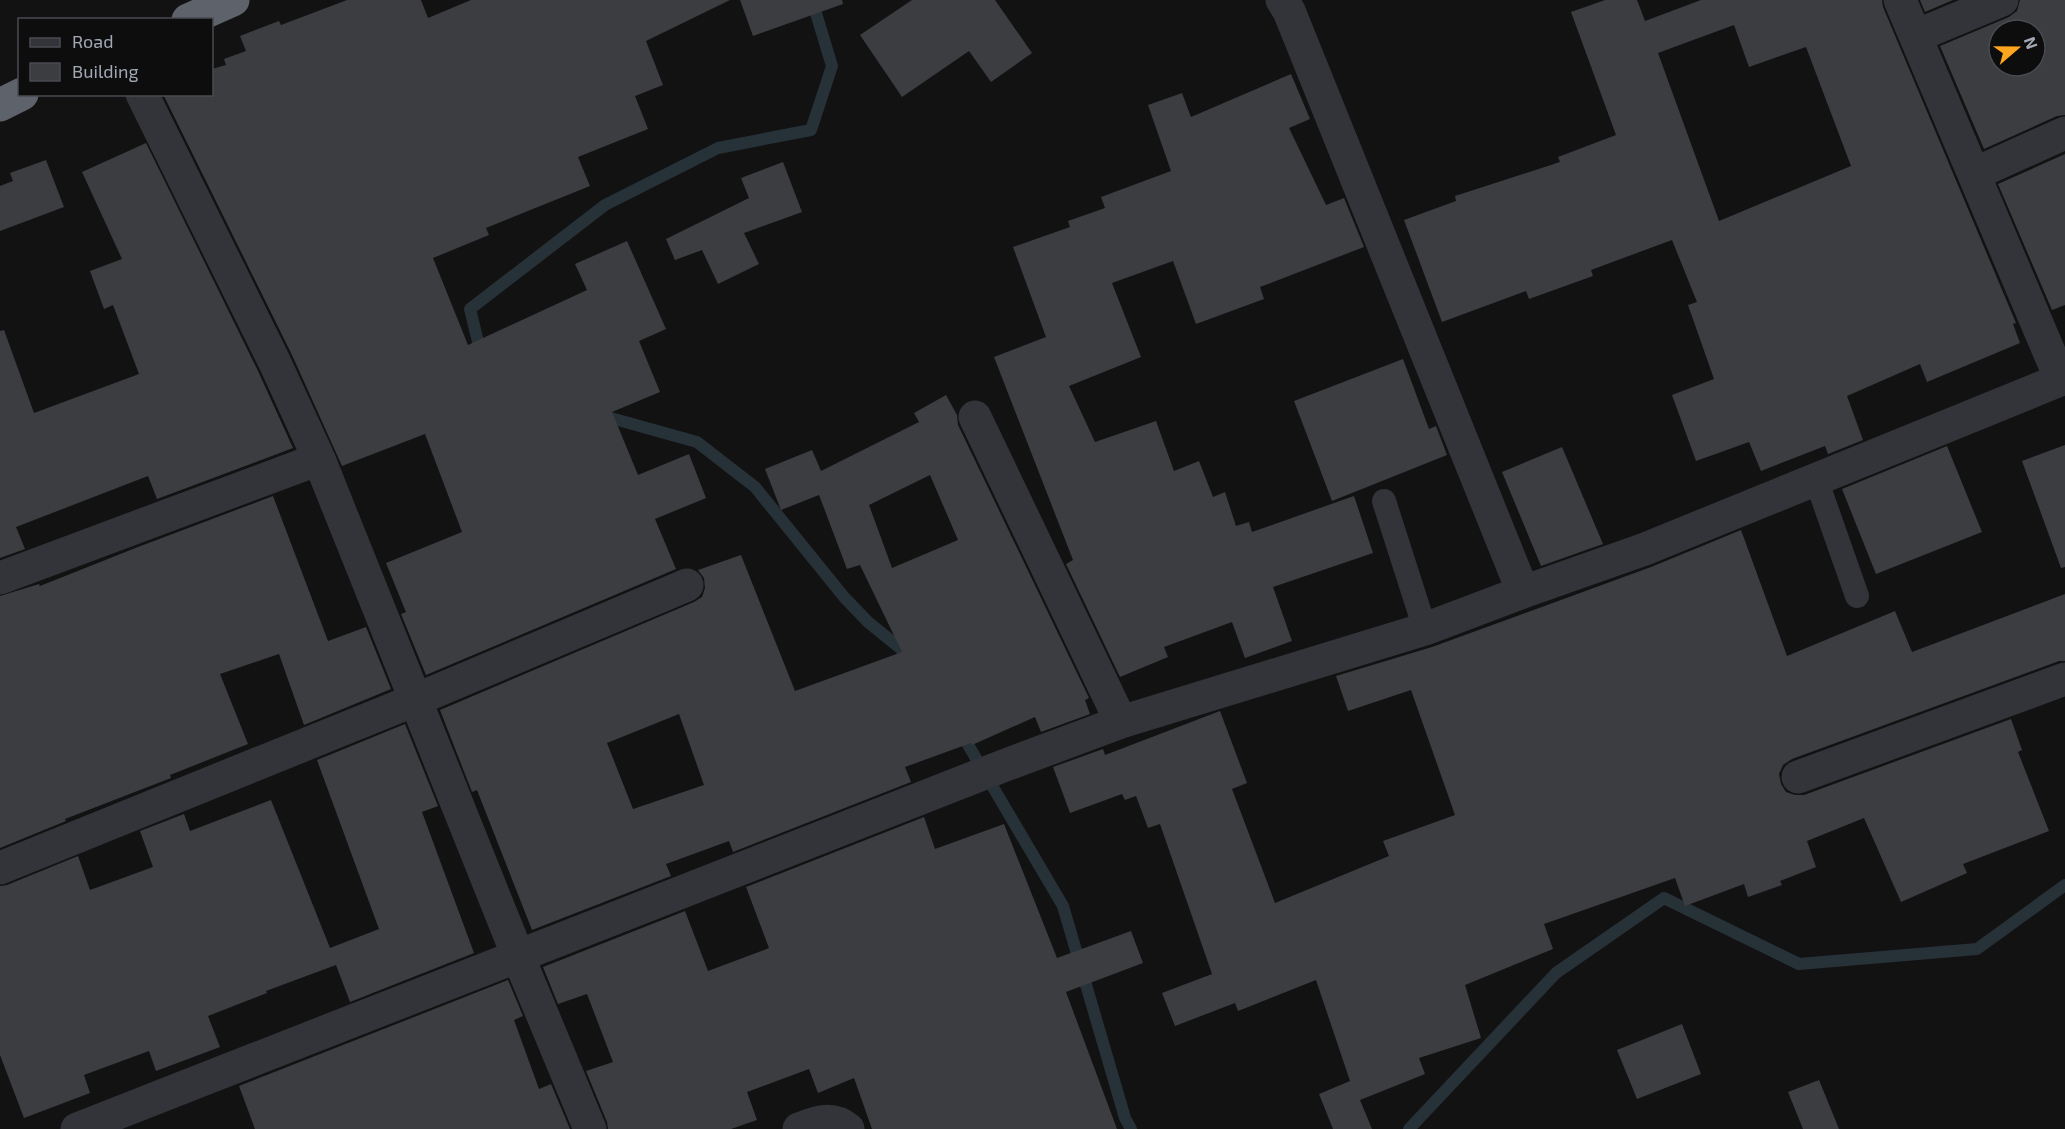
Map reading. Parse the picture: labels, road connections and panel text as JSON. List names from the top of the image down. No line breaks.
{"legend":["Road","Building"],"north":"right"}
